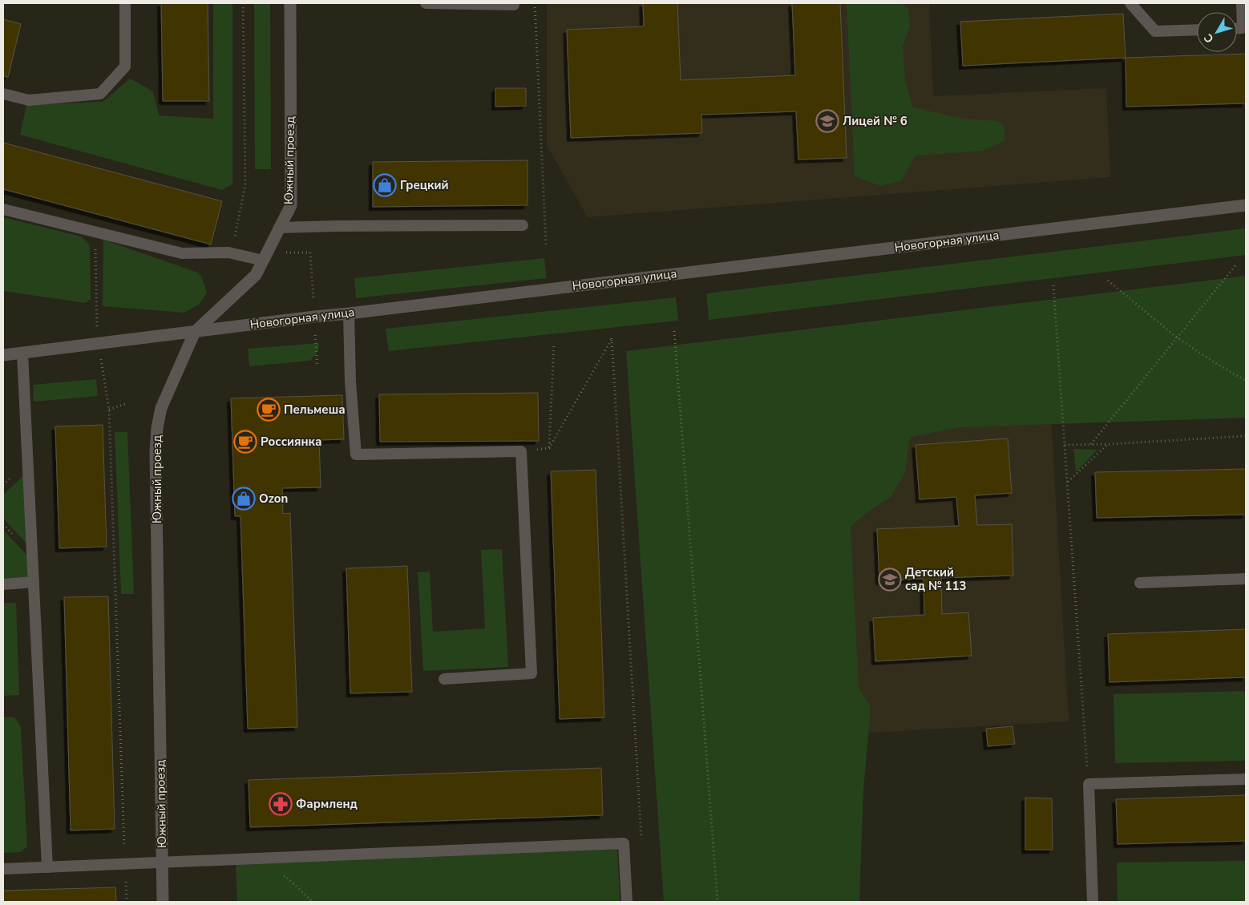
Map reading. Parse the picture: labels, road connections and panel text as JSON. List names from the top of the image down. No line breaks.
{"streets":{"street":["Южный проезд","Новогорная улица"]},"crossings":[["Южный проезд","Новогорная улица"]],"places":{"school or university":["Лицей № 6","Детский сад № 113"],"shop":["Грецкий","Ozon"],"cafe":["Пельмеша","Россиянка"],"pharmacy":["Фармленд"]},"north":"bottom left"}
